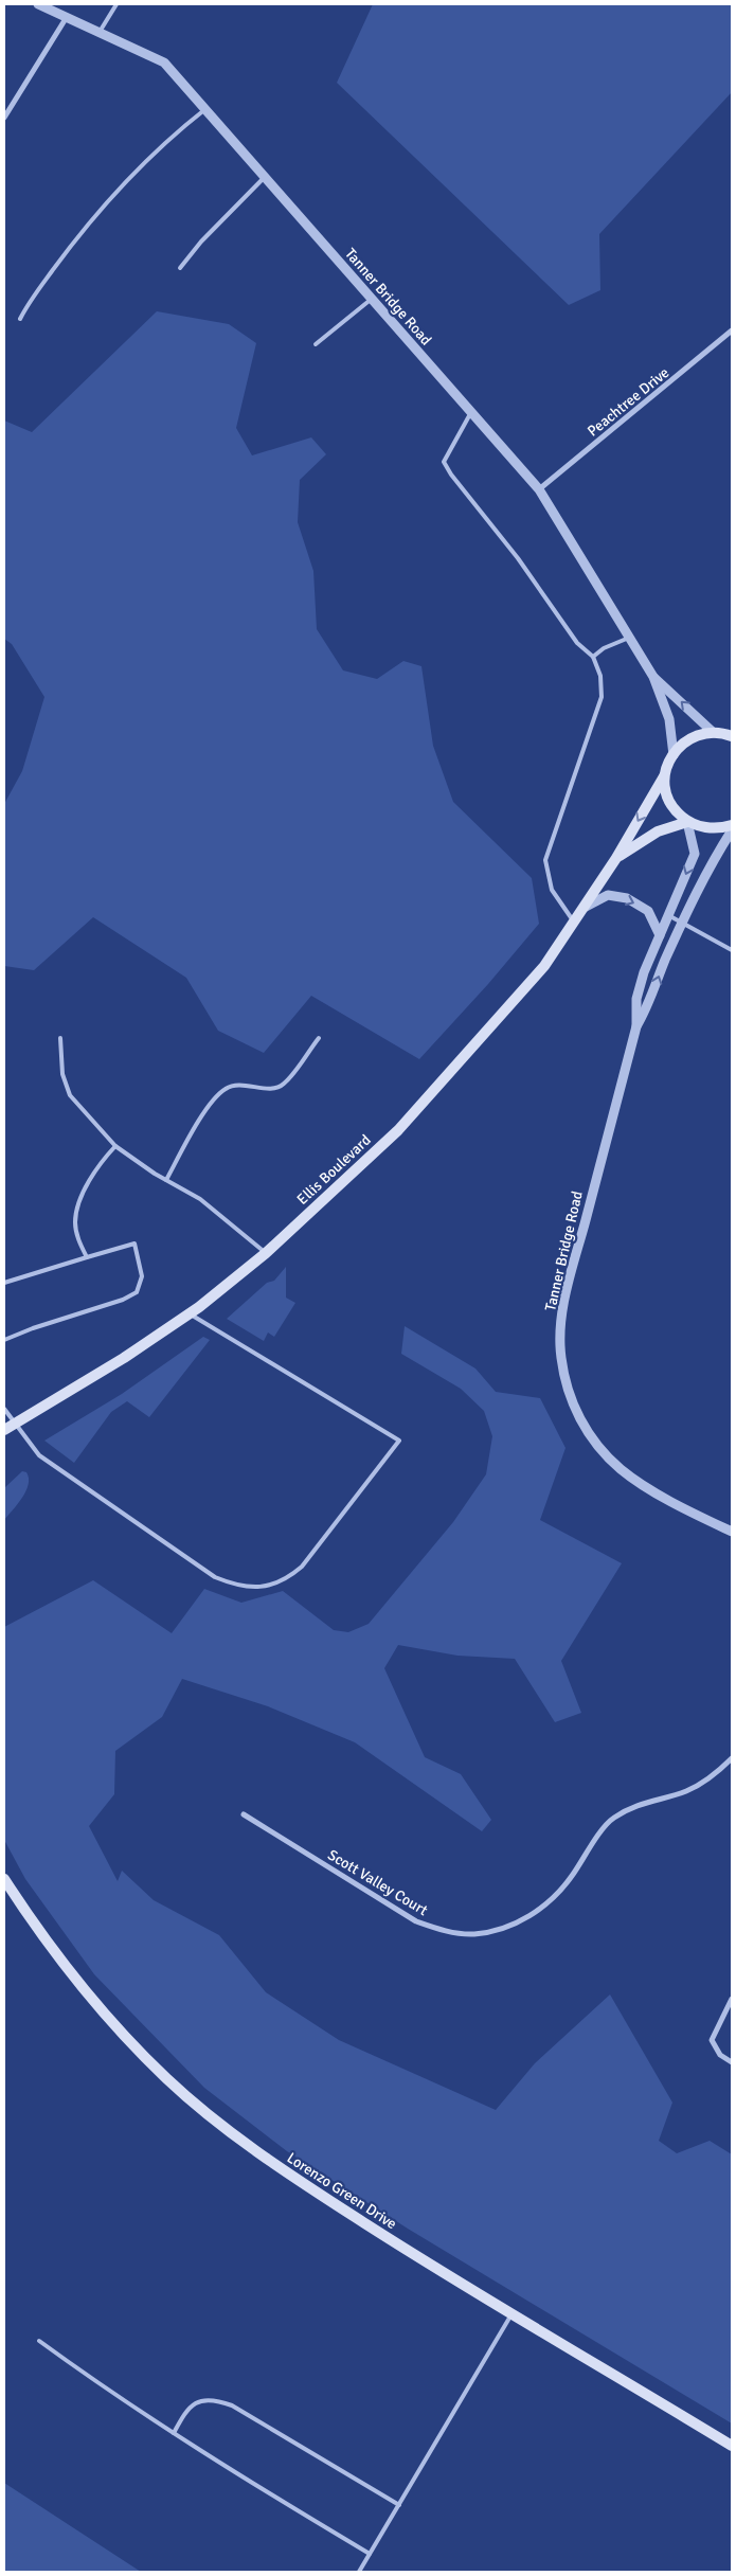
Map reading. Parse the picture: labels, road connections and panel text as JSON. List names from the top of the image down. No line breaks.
{"streets":{"main road":["Ellis Boulevard","Lorenzo Green Drive"],"street":["Tanner Bridge Road","Peachtree Drive","Scott Valley Court"]},"crossings":[["Tanner Bridge Road","Peachtree Drive"],["Tanner Bridge Road","Ellis Boulevard"]]}
